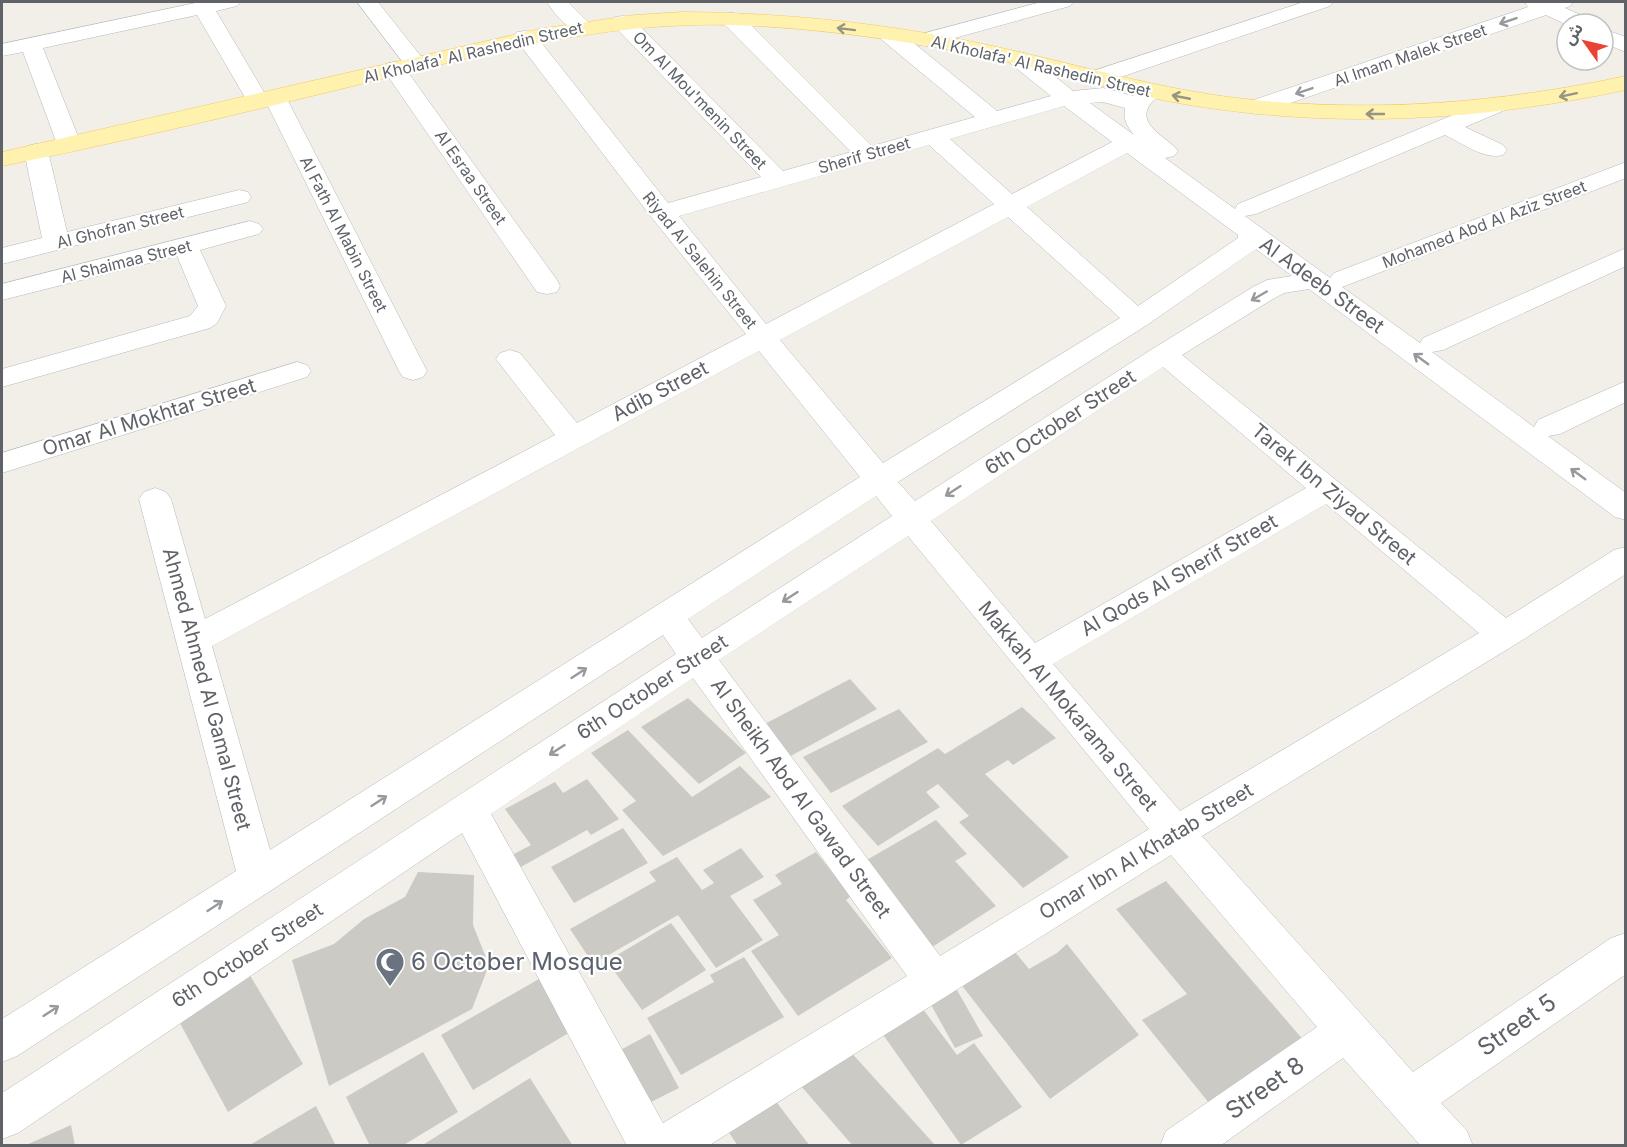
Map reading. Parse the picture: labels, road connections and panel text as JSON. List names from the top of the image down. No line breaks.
{"streets":{"main road":["Al Kholafa' Al Rashedin Street"],"street":["Al Imam Malek Street","Om Al Mou'menin Street","Sherif Street","Al Esraa Street","Mohamed Abd Al Aziz Street","Al Ghofran Street","Al Fath Al Mabin Street","Riyad Al Salehin Street","Al Shaimaa Street","Al Adeeb Street","Adib Street","Omar Al Mokhtar Street","6th October Street","Tarek Ibn Ziyad Street","Al Qods Al Sherif Street","Ahmed Ahmed Al Gamal Street","Makkah Al Mokarama Street","Al Sheikh Abd Al Gawad Street","Omar Ibn Al Khatab Street","Street 5","Street 8"]},"crossings":[["Al Kholafa' Al Rashedin Street","Al Imam Malek Street"],["Al Kholafa' Al Rashedin Street","Om Al Mou'menin Street"],["Al Kholafa' Al Rashedin Street","Sherif Street"],["Al Kholafa' Al Rashedin Street","Al Esraa Street"],["Al Kholafa' Al Rashedin Street","Al Fath Al Mabin Street"],["Al Kholafa' Al Rashedin Street","Riyad Al Salehin Street"],["Al Kholafa' Al Rashedin Street","Al Adeeb Street"],["Om Al Mou'menin Street","Sherif Street"],["Sherif Street","Riyad Al Salehin Street"],["Sherif Street","Al Adeeb Street"],["Mohamed Abd Al Aziz Street","Al Adeeb Street"],["Mohamed Abd Al Aziz Street","6th October Street"],["Riyad Al Salehin Street","Adib Street"],["Riyad Al Salehin Street","Makkah Al Mokarama Street"],["Al Adeeb Street","Adib Street"],["Al Adeeb Street","6th October Street"],["Adib Street","Ahmed Ahmed Al Gamal Street"],["6th October Street","Tarek Ibn Ziyad Street"],["6th October Street","Makkah Al Mokarama Street"],["6th October Street","Al Sheikh Abd Al Gawad Street"],["Tarek Ibn Ziyad Street","Al Qods Al Sherif Street"],["Tarek Ibn Ziyad Street","Omar Ibn Al Khatab Street"],["Al Qods Al Sherif Street","Makkah Al Mokarama Street"],["Makkah Al Mokarama Street","Omar Ibn Al Khatab Street"],["Makkah Al Mokarama Street","Street 5"],["Makkah Al Mokarama Street","Street 8"],["Al Sheikh Abd Al Gawad Street","Omar Ibn Al Khatab Street"]],"one_way":["Al Kholafa' Al Rashedin Street"],"places":{"mosque":["6 October Mosque"]},"north":"top left"}
